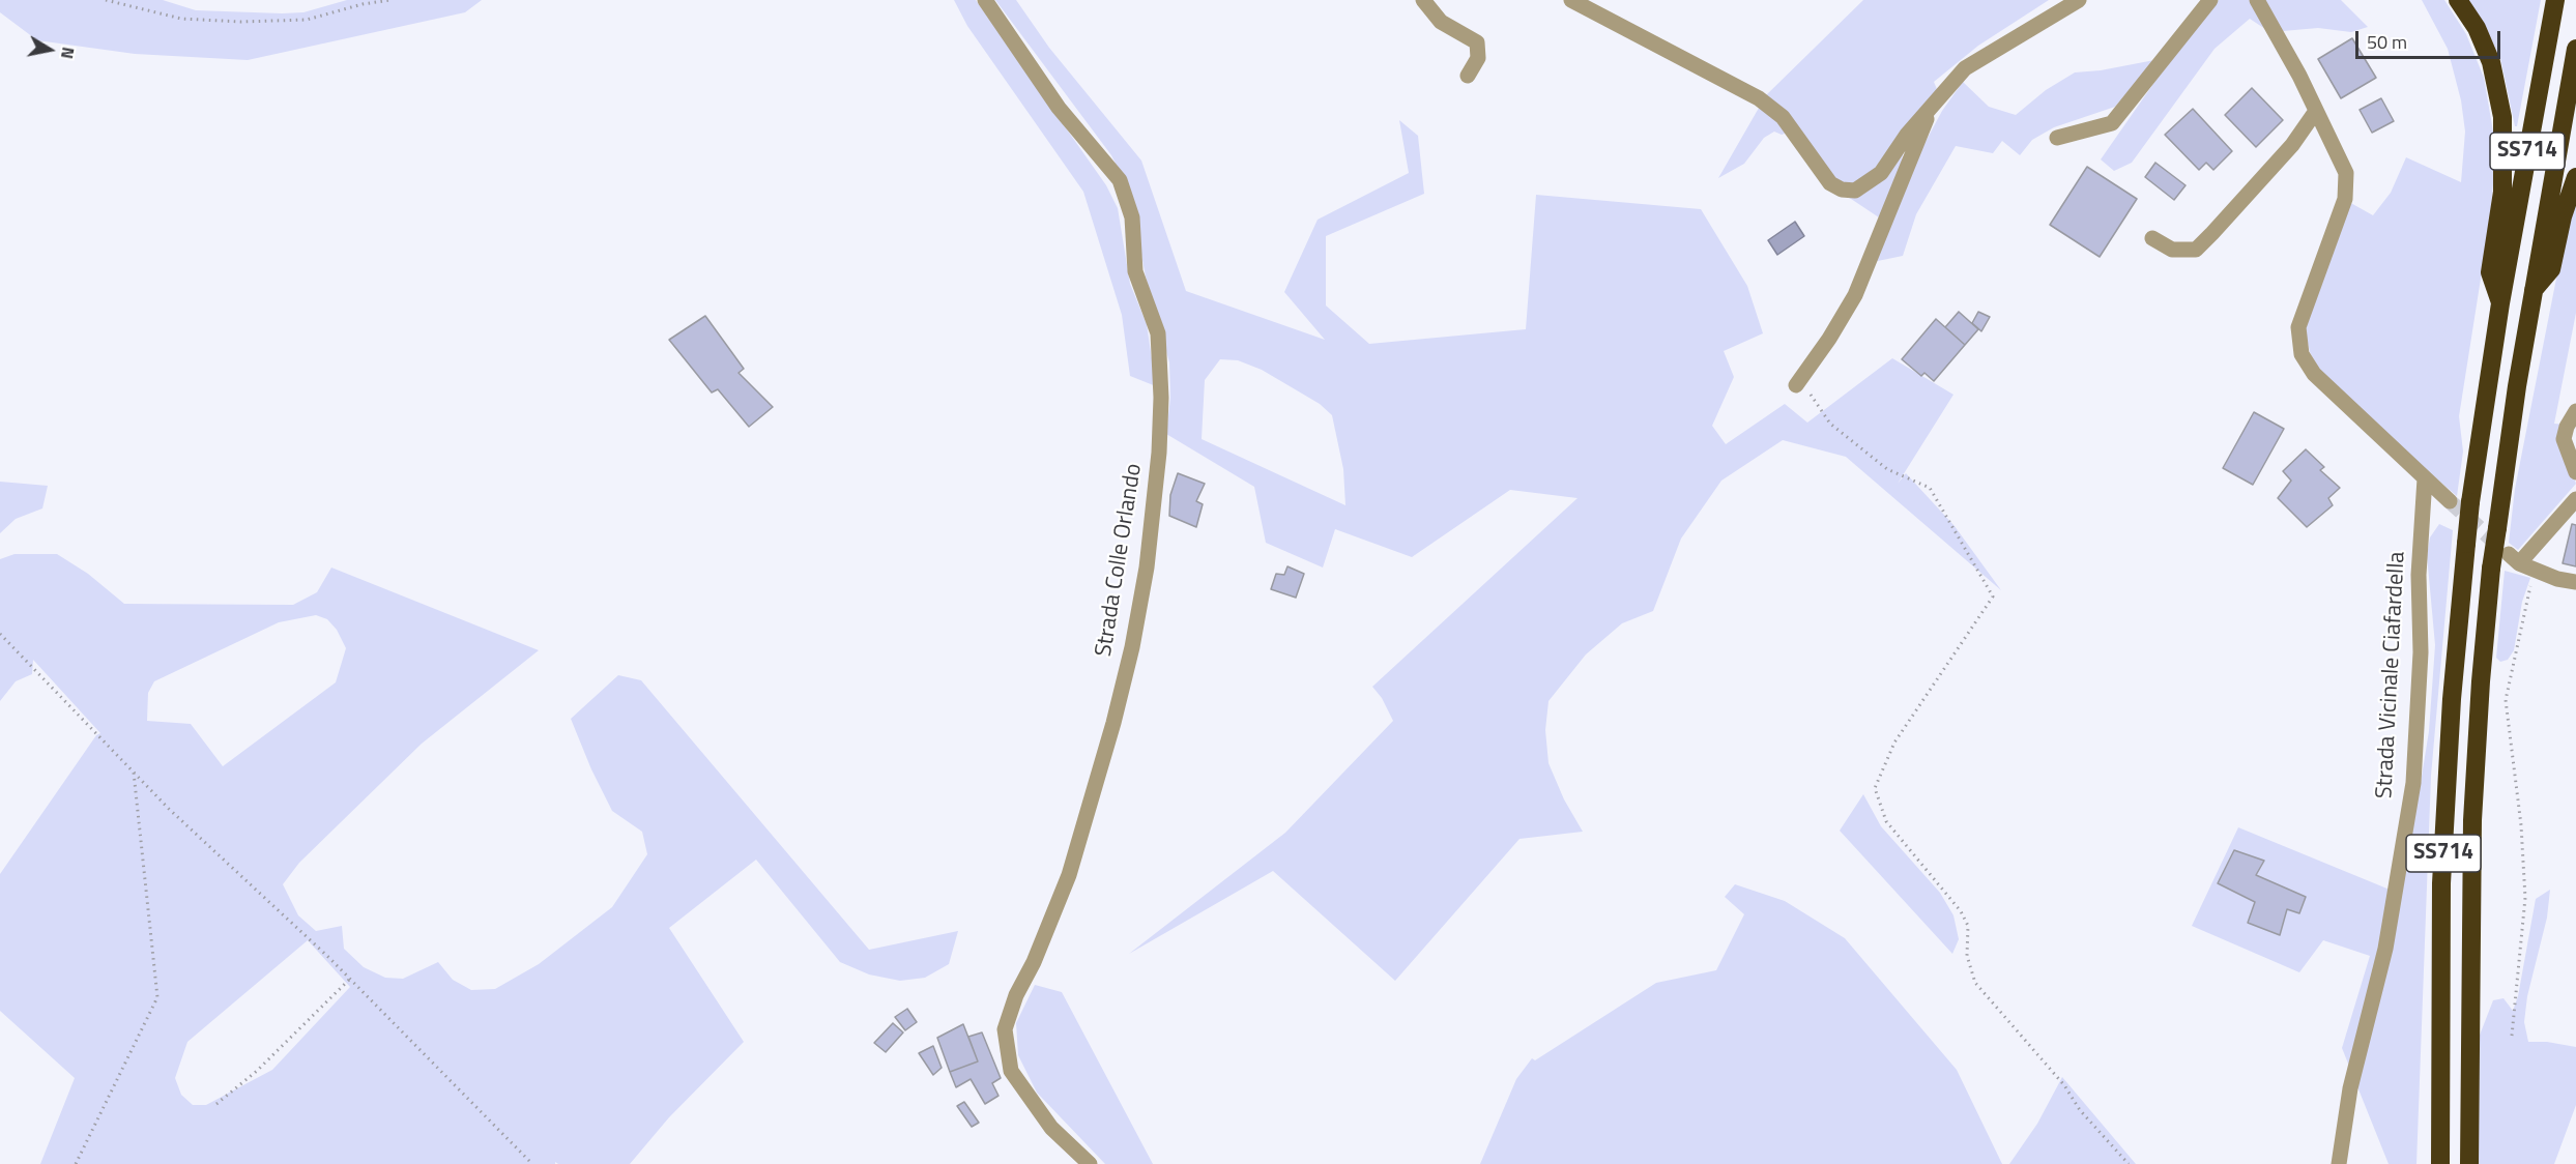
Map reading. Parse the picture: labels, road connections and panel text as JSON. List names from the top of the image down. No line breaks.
{"streets":{"highway":["SS714"],"street":["Strada Colle Orlando","Strada Vicinale Ciafardella"]},"scale_bar":"50 m","north":"right"}
